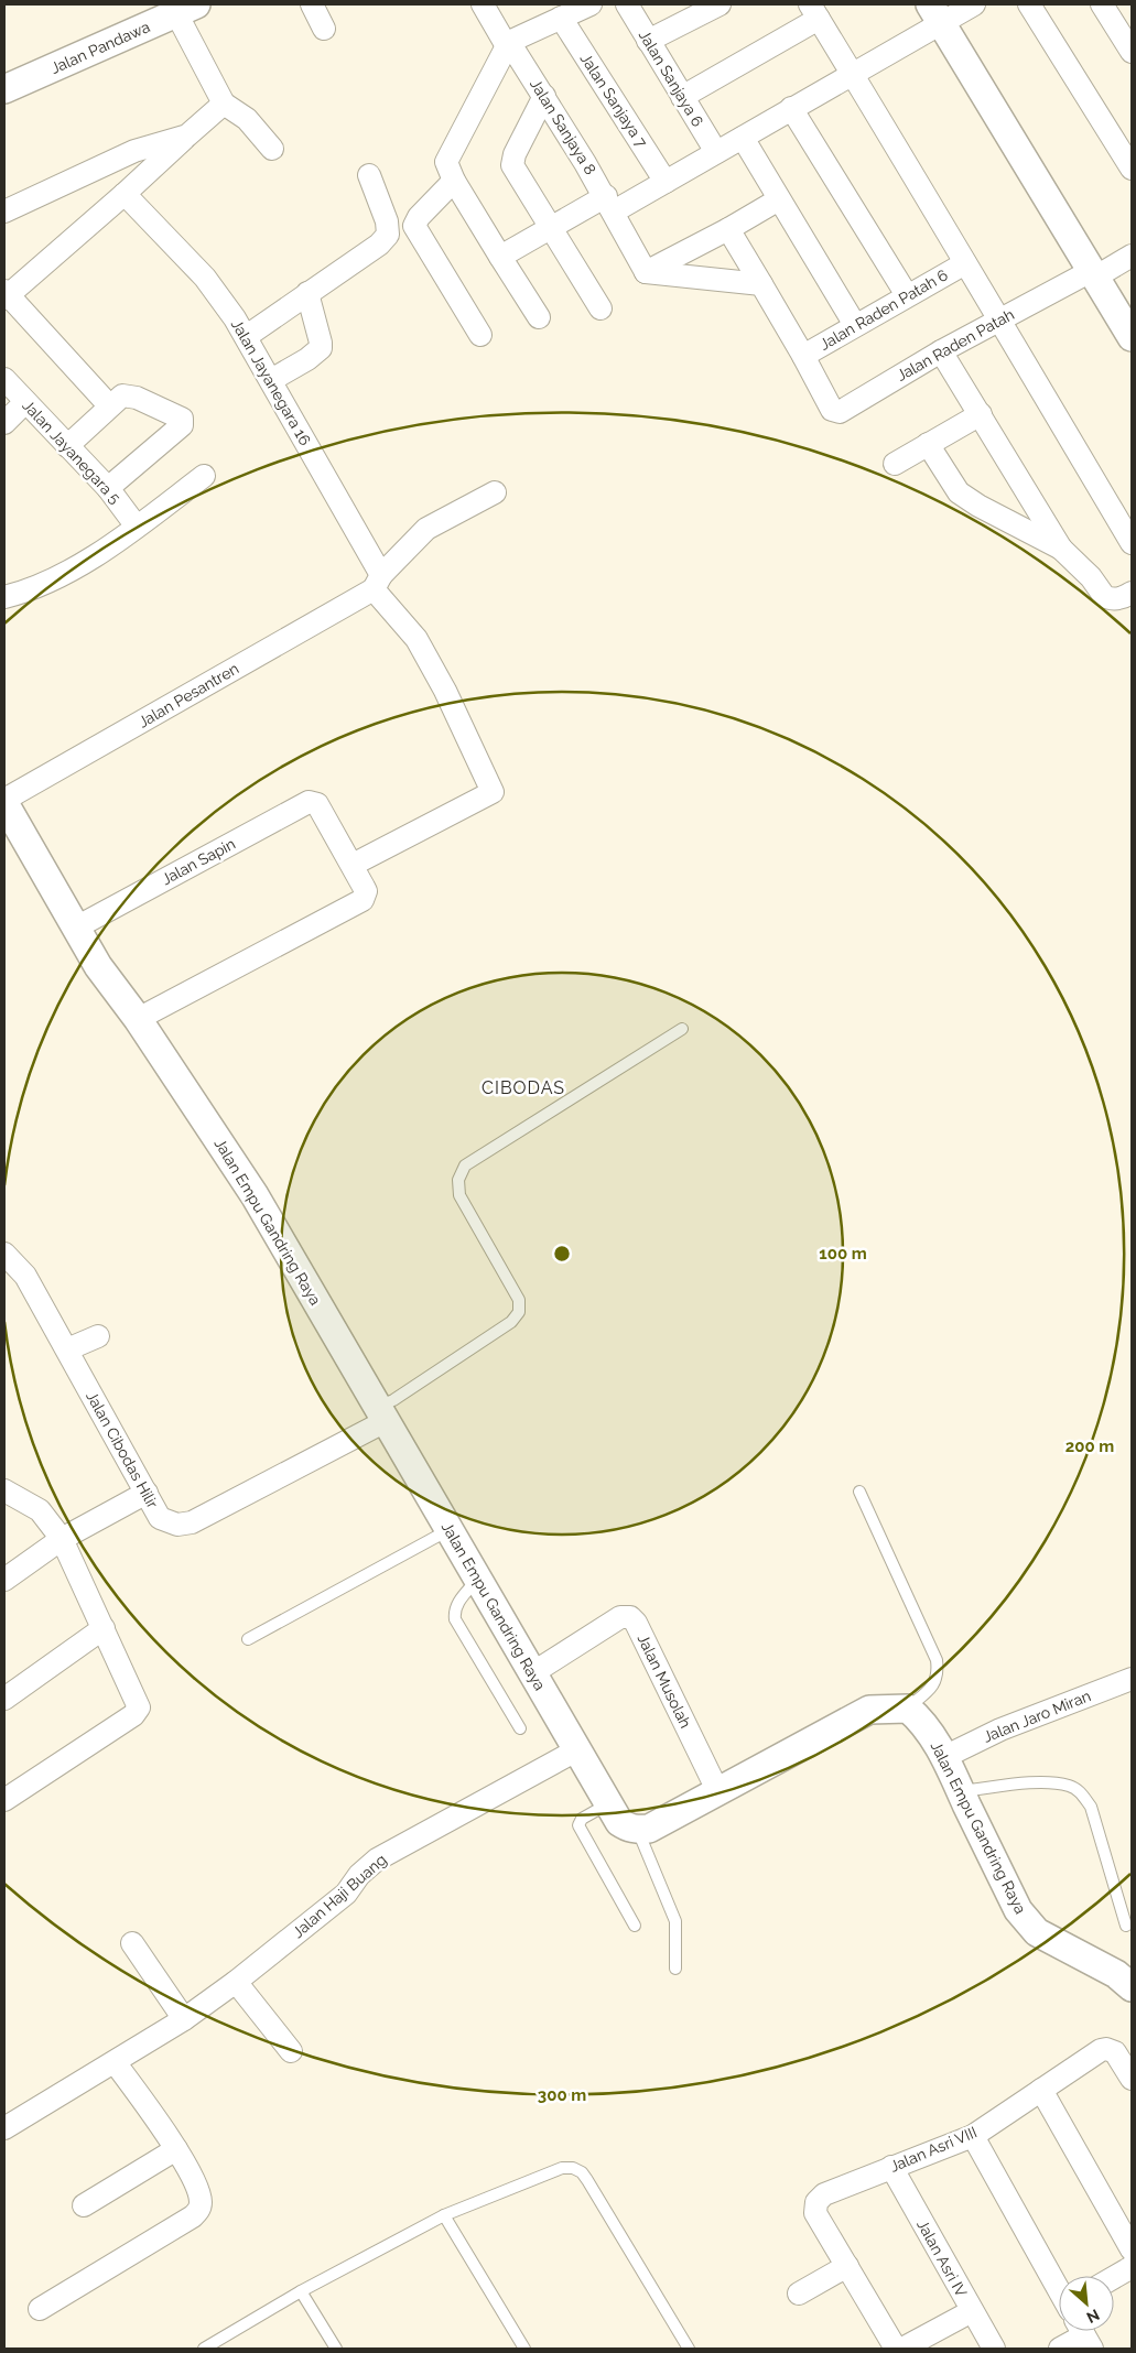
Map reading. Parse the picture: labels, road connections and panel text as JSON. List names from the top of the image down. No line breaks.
{"streets":{"street":["Jalan Pandawa","Jalan Sanjaya 6","Jalan Sanjaya 7","Jalan Sanjaya 8","Jalan Raden Patah 6","Jalan Raden Patah","Jalan Jayanegara 16","Jalan Jayanegara 5","Jalan Pesantren","Jalan Sapin","Jalan Empu Gandring Raya","Jalan Cibodas Hilir","Jalan Musolah","Jalan Jaro Miran","Jalan Haji Buang","Jalan Asri VIII","Jalan Asri IV"]},"crossings":[["Jalan Raden Patah 6","Jalan Raden Patah"],["Jalan Jayanegara 16","Jalan Pesantren"],["Jalan Jayanegara 16","Jalan Sapin"],["Jalan Pesantren","Jalan Empu Gandring Raya"],["Jalan Sapin","Jalan Empu Gandring Raya"],["Jalan Empu Gandring Raya","Jalan Cibodas Hilir"],["Jalan Empu Gandring Raya","Jalan Musolah"],["Jalan Empu Gandring Raya","Jalan Jaro Miran"],["Jalan Empu Gandring Raya","Jalan Haji Buang"],["Jalan Asri VIII","Jalan Asri IV"]],"districts":["CIBODAS"],"north":"bottom right","rings":["100 m","200 m","300 m"]}
